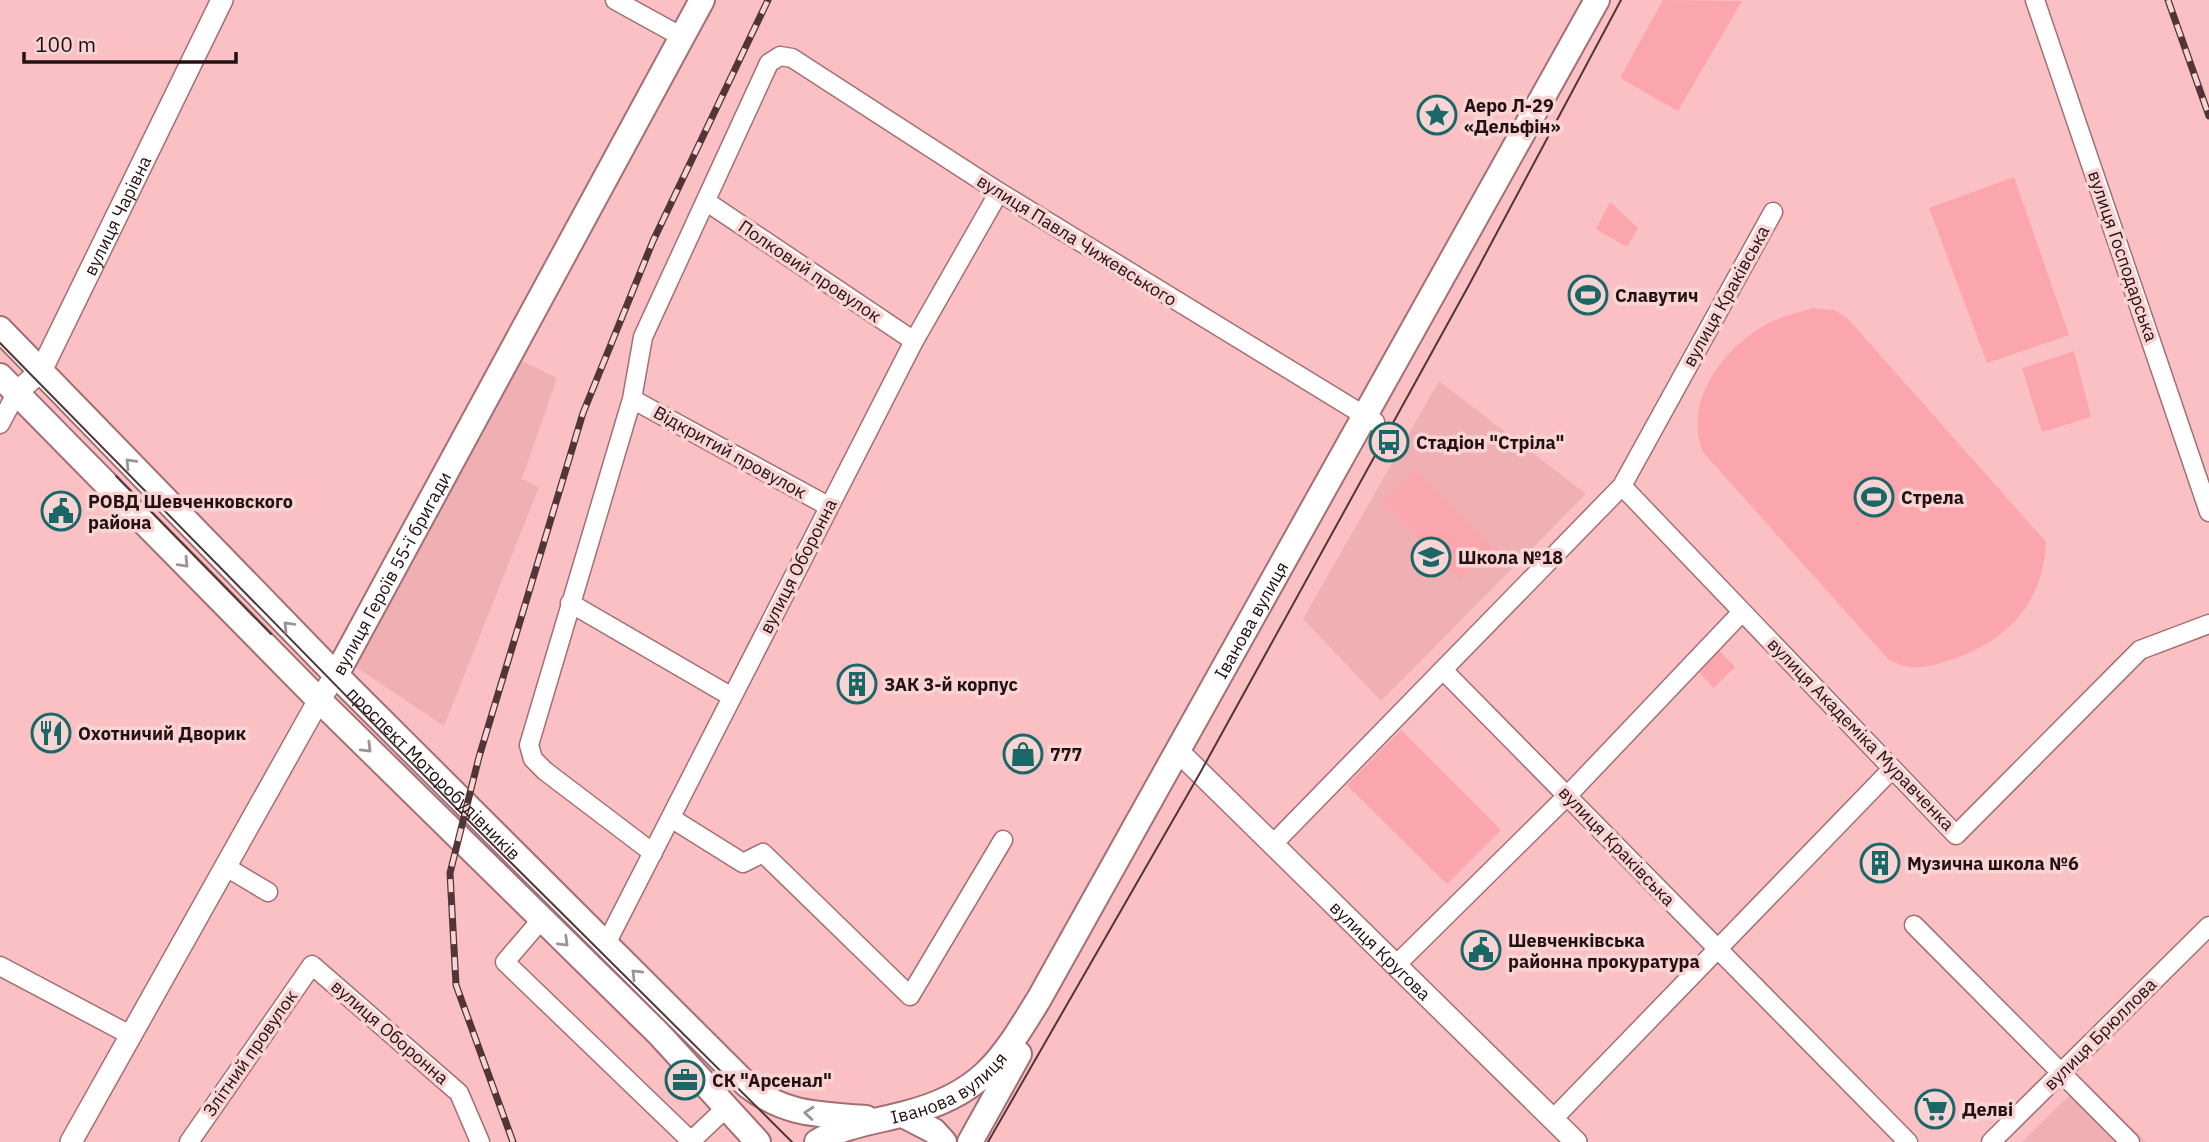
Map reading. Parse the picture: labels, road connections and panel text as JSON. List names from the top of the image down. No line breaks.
{"streets":{"main road":["вулиця Героїв 55-ї бригади","Іванова вулиця","проспект Моторобудівників"],"street":["вулиця Чарівна","вулиця Павла Чижевського","вулиця Господарська","Полковий провулок","вулиця Краківська","Відкритий провулок","вулиця Оборонна","вулиця Академіка Муравченка","вулиця Кругова","вулиця Брюллова","Злітний провулок"]},"crossings":[["вулиця Чарівна","проспект Моторобудівників"],["вулиця Павла Чижевського","Полковий провулок"],["вулиця Павла Чижевського","вулиця Оборонна"],["вулиця Павла Чижевського","Іванова вулиця"],["Полковий провулок","вулиця Оборонна"],["вулиця Краківська","вулиця Академіка Муравченка"],["вулиця Краківська","вулиця Кругова"],["Відкритий провулок","вулиця Оборонна"],["вулиця Оборонна","проспект Моторобудівників"],["вулиця Оборонна","Злітний провулок"],["вулиця Героїв 55-ї бригади","проспект Моторобудівників"],["Іванова вулиця","проспект Моторобудівників"],["Іванова вулиця","вулиця Кругова"]],"places":{"place":["Аеро Л-29 «Дельфін»"],"sports":["Славутич","Стрела"],"bus stop":["Стадіон \"Стріла\""],"public building":["РОВД Шевченковского района","Шевченківська районна прокуратура"],"school or university":["Школа №18"],"building":["ЗАК 3-й корпус","Музична школа №6"],"restaurant":["Охотничий Дворик"],"shop":["777"],"office":["СК \"Арсенал\""],"supermarket":["Делві"]},"scale_bar":"100 m"}
